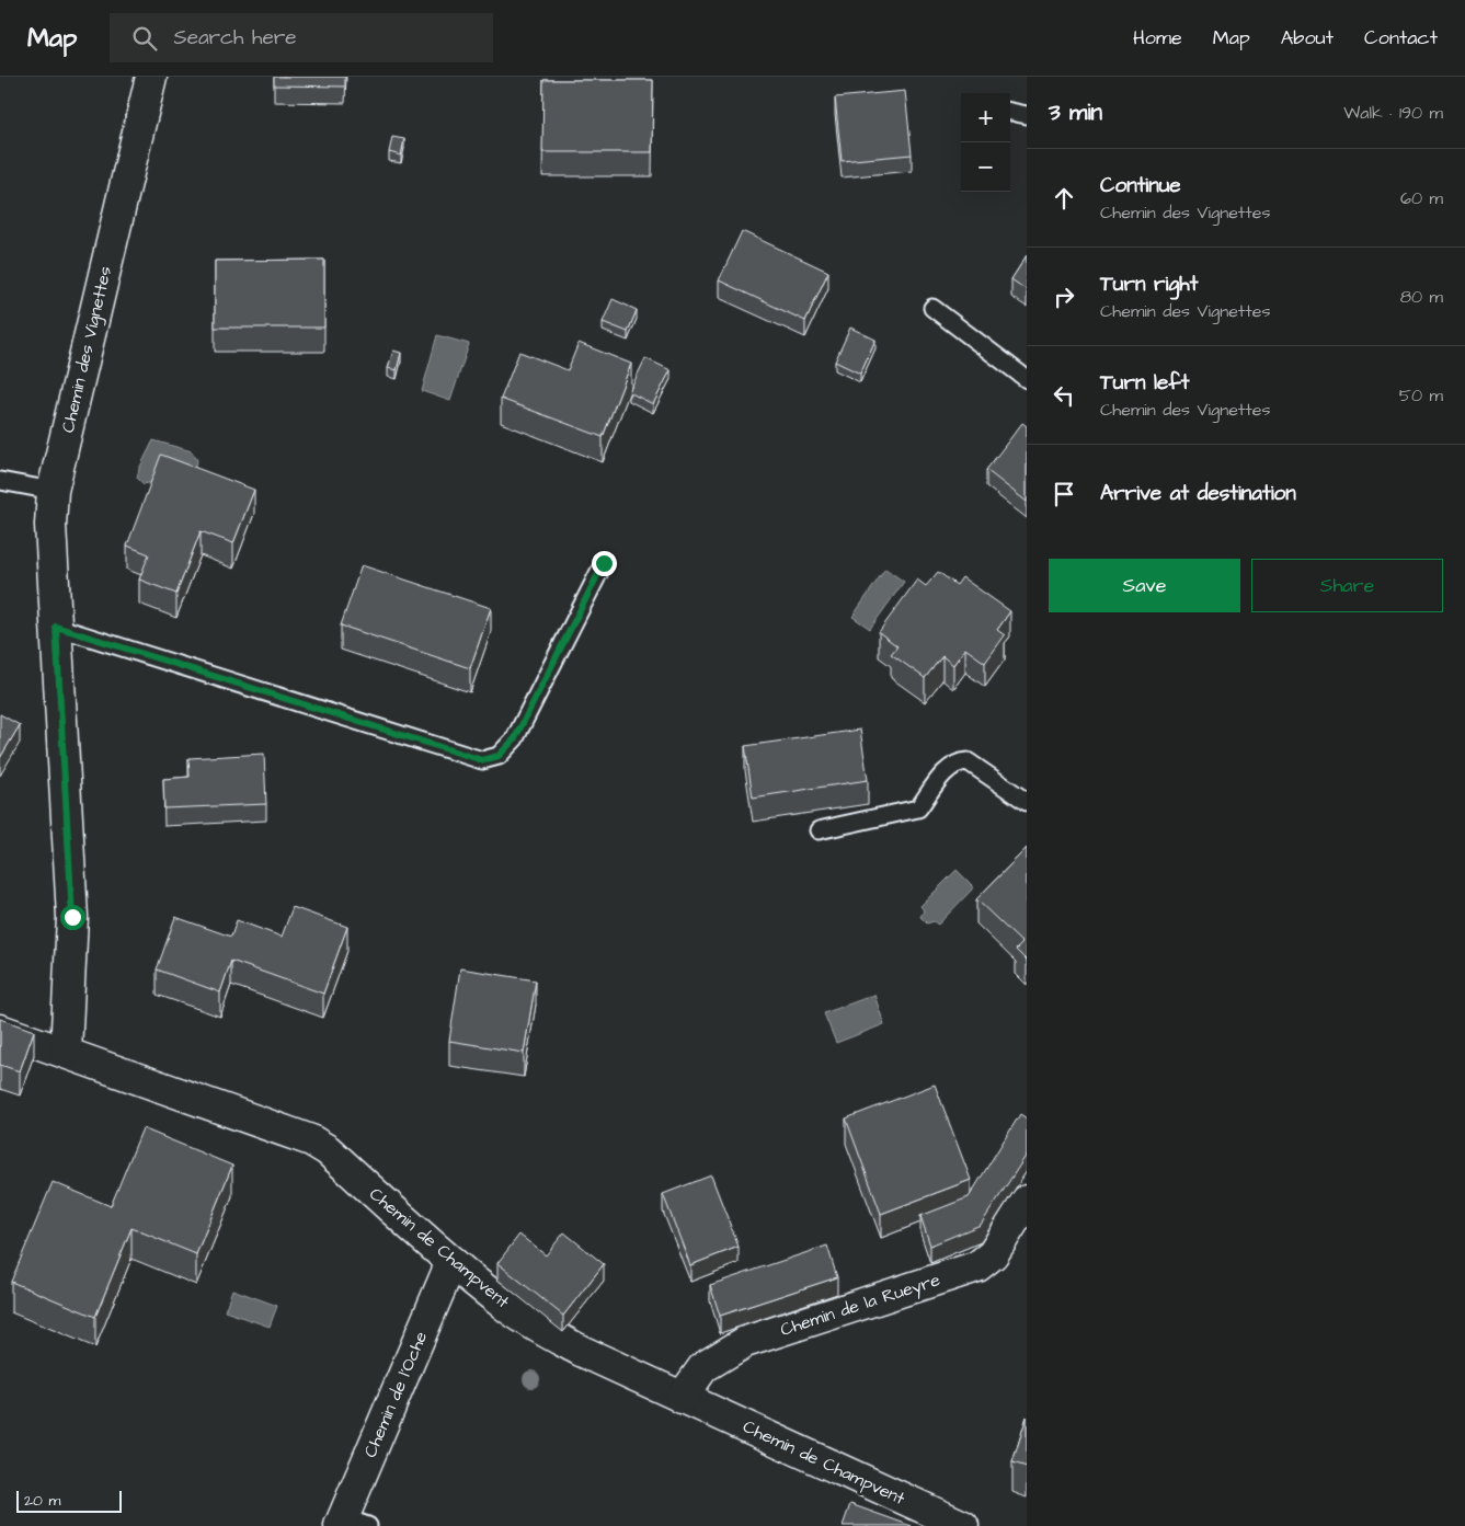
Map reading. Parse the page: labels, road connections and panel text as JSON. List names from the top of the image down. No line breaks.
{"streets":{"street":["Chemin des Vignettes","Chemin de Champvent","Chemin de la Rueyre","Chemin de l'Oche"]},"crossings":[["Chemin des Vignettes","Chemin de Champvent"],["Chemin de Champvent","Chemin de la Rueyre"],["Chemin de Champvent","Chemin de l'Oche"]],"scale_bar":"20 m","page":{"header":"Map","search":"Search here","nav":["Home","Map","About","Contact"],"heading":["3 min","Walk · 190 m"],"map_buttons":["+","−"],"list":[["Continue","Chemin des Vignettes","60 m"],["Turn right","Chemin des Vignettes","80 m"],["Turn left","Chemin des Vignettes","50 m"],"Arrive at destination"],"buttons":["Save","Share"],"scale":"20 m"}}
